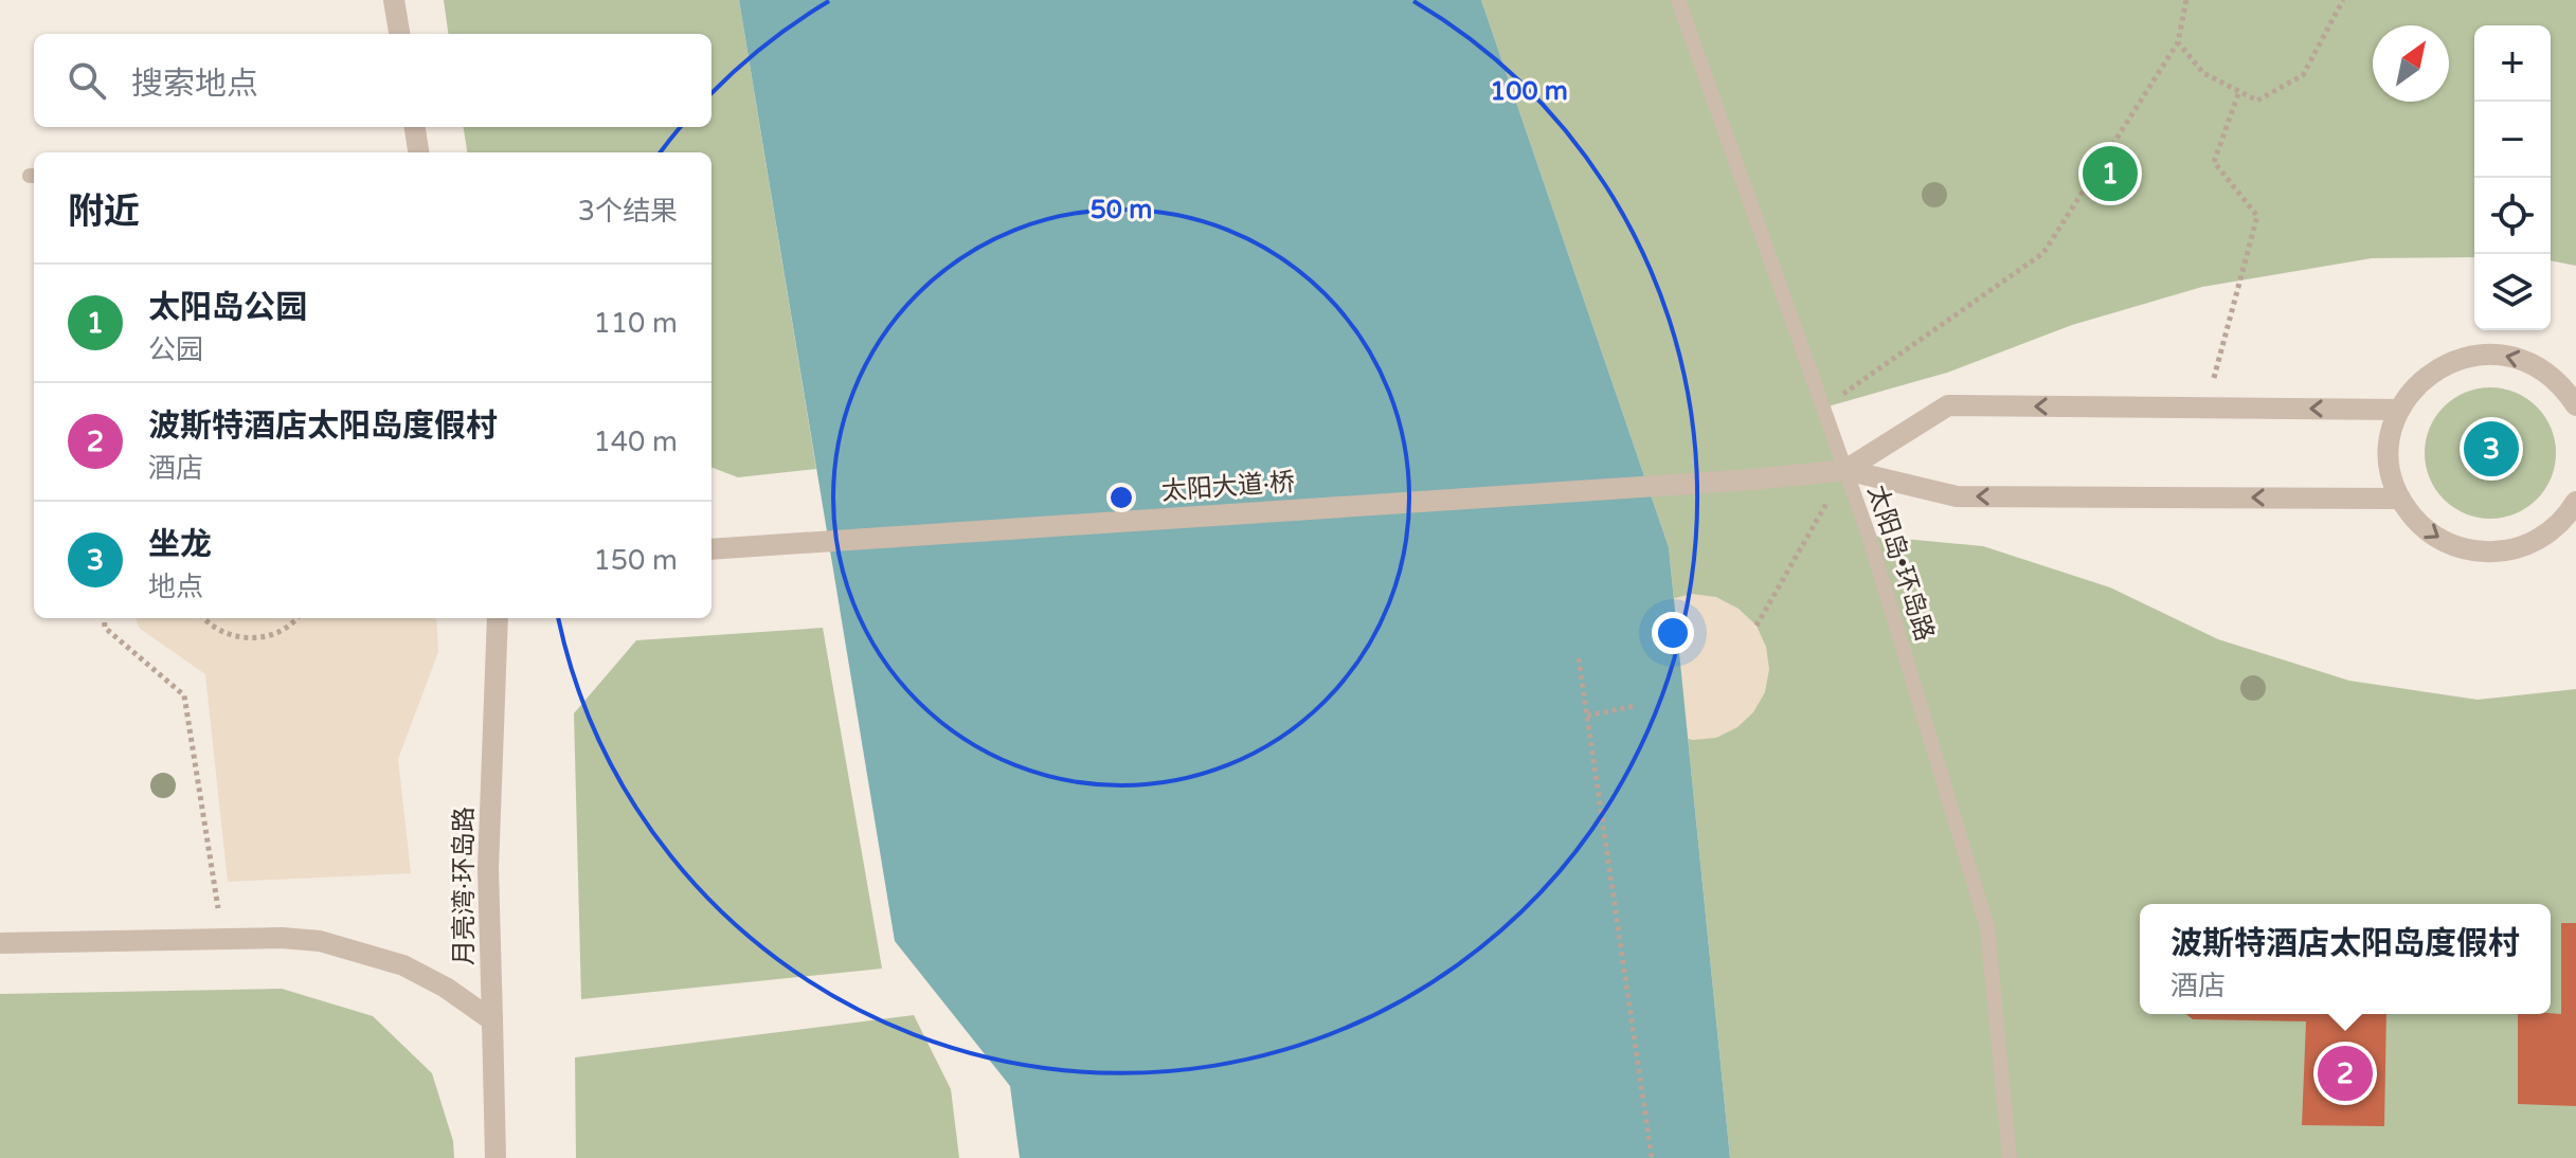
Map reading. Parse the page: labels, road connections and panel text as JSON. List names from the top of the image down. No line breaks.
{"streets":{"street":["太阳大道·桥","月亮湾·环岛路"],"lane":["太阳岛•环岛路"]},"crossings":[["太阳大道·桥","太阳岛•环岛路"]],"north":"top right","page":{"map_buttons":["+","−"],"search":"搜索地点","pins":["1","3","2"],"heading":["附近","3个结果"],"list":[{"mark":"1","name":"太阳岛公园","note":"公园","value":"110 m"},{"mark":"2","name":"波斯特酒店太阳岛度假村","note":"酒店","value":"140 m"},{"mark":"3","name":"坐龙","note":"地点","value":"150 m"}],"popup":["波斯特酒店太阳岛度假村","酒店"]},"rings":["100 m","50 m"]}
